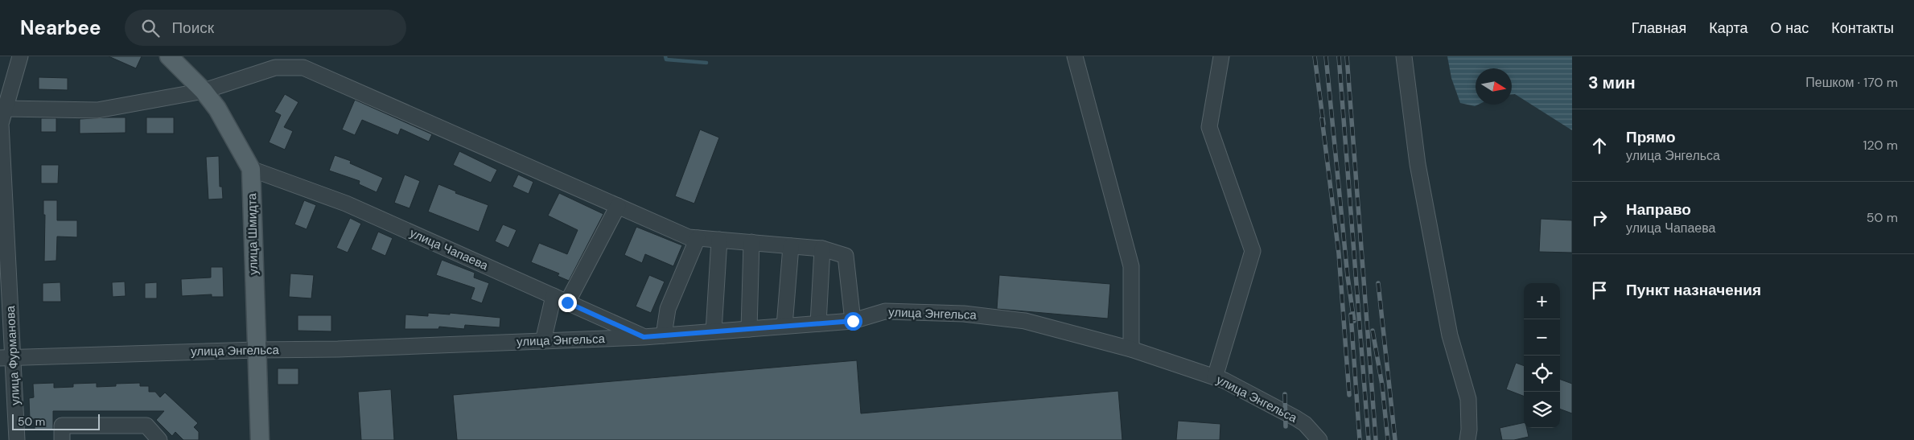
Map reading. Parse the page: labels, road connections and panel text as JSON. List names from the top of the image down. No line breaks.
{"streets":{"main road":["улица Шмидта"],"street":["улица Чапаева","улица Энгельса","улица Фурманова"]},"crossings":[["улица Шмидта","улица Чапаева"],["улица Шмидта","улица Энгельса"],["улица Чапаева","улица Энгельса"],["улица Энгельса","улица Фурманова"]],"scale_bar":"50 m","north":"right","page":{"header":"Nearbee","search":"Поиск","nav":["Главная","Карта","О нас","Контакты"],"heading":["3 мин","Пешком · 170 m"],"list":[["Прямо","улица Энгельса","120 m"],["Направо","улица Чапаева","50 m"],"Пункт назначения"],"map_buttons":["+","−"],"scale":"50 m"}}
